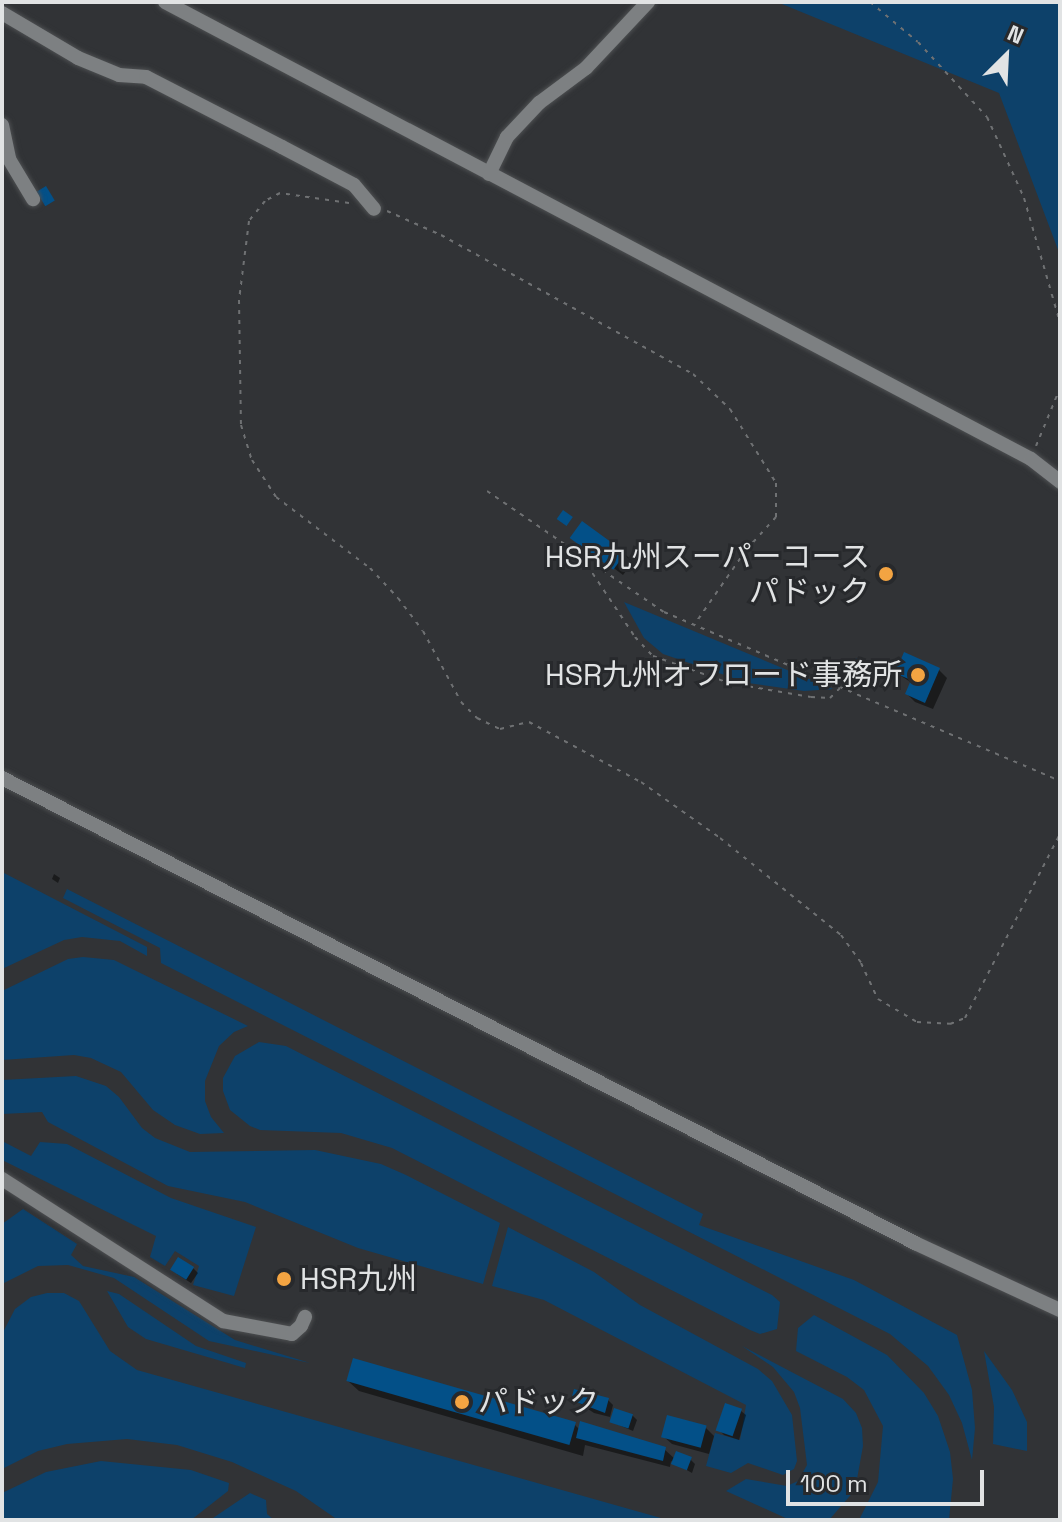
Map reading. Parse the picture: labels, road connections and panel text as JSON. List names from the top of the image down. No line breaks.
{"places":["HSR九州スーパーコース パドック","HSR九州オフロード事務所","HSR九州","パドック"],"scale_bar":"100 m","north":"top right"}
